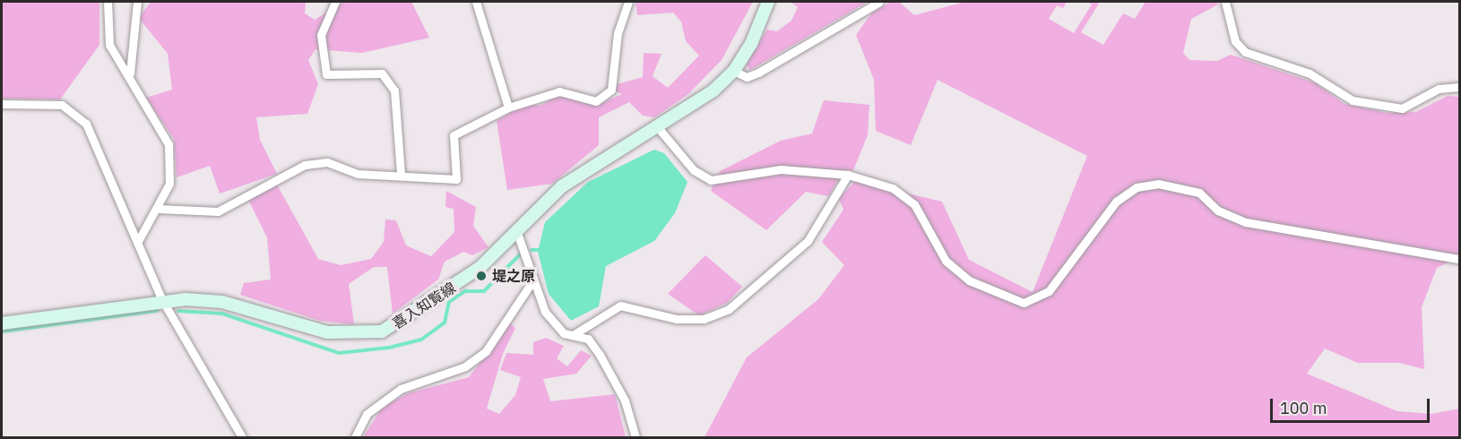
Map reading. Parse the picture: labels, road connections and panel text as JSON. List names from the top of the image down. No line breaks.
{"streets":{"main road":["喜入知覧線"]},"places":["堤之原"],"scale_bar":"100 m"}
